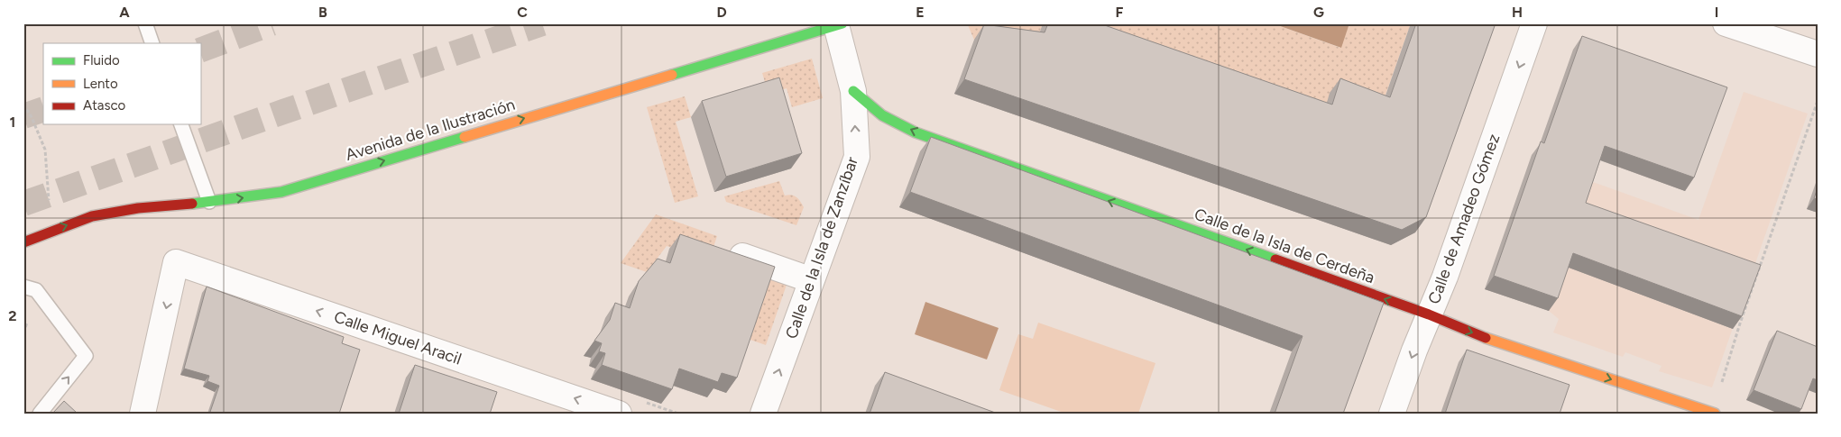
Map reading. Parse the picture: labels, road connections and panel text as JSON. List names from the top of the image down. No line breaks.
{"streets":{"street":["Avenida de la Ilustración","Calle de Amadeo Gómez","Calle de la Isla de Cerdeña","Calle de la Isla de Zanzíbar","Calle Miguel Aracil"]},"crossings":[["Avenida de la Ilustración","Calle de la Isla de Zanzíbar"],["Calle de Amadeo Gómez","Calle de la Isla de Cerdeña"],["Calle de la Isla de Cerdeña","Calle de la Isla de Zanzíbar"]],"one_way":["Avenida de la Ilustración","Calle de Amadeo Gómez","Calle de la Isla de Zanzíbar"],"legend":["Fluido","Lento","Atasco"],"grid":{"columns":["A","B","C","D","E","F","G","H","I"],"rows":["1","2"]}}
